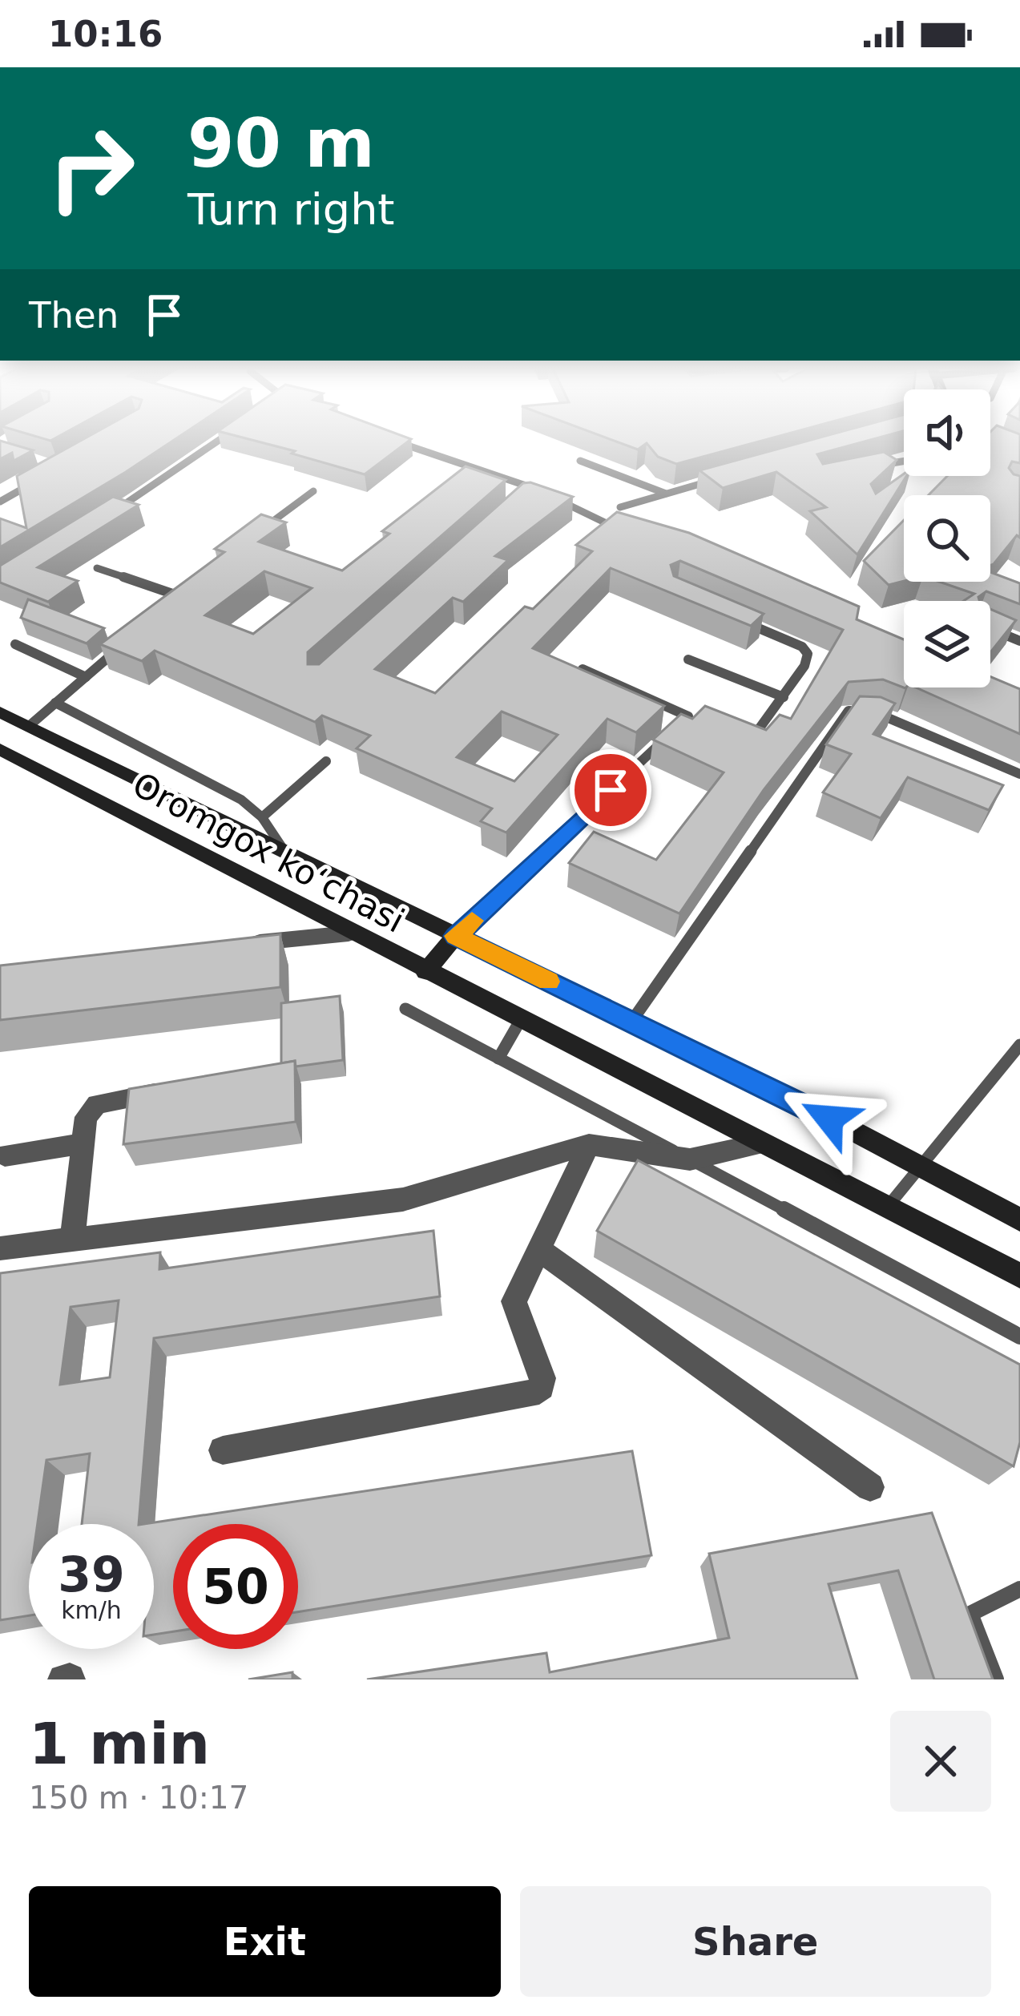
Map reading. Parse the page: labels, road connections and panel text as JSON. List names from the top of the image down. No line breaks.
{"streets":{"main road":["Oromgox ko‘chasi"]},"page":{"status":"10:16","turn":["90 m","Turn right"],"then":"Then","speed":"39 km/h","limit":"50","heading":["1 min","150 m · 10:17"],"buttons":["Exit","Share"]}}
